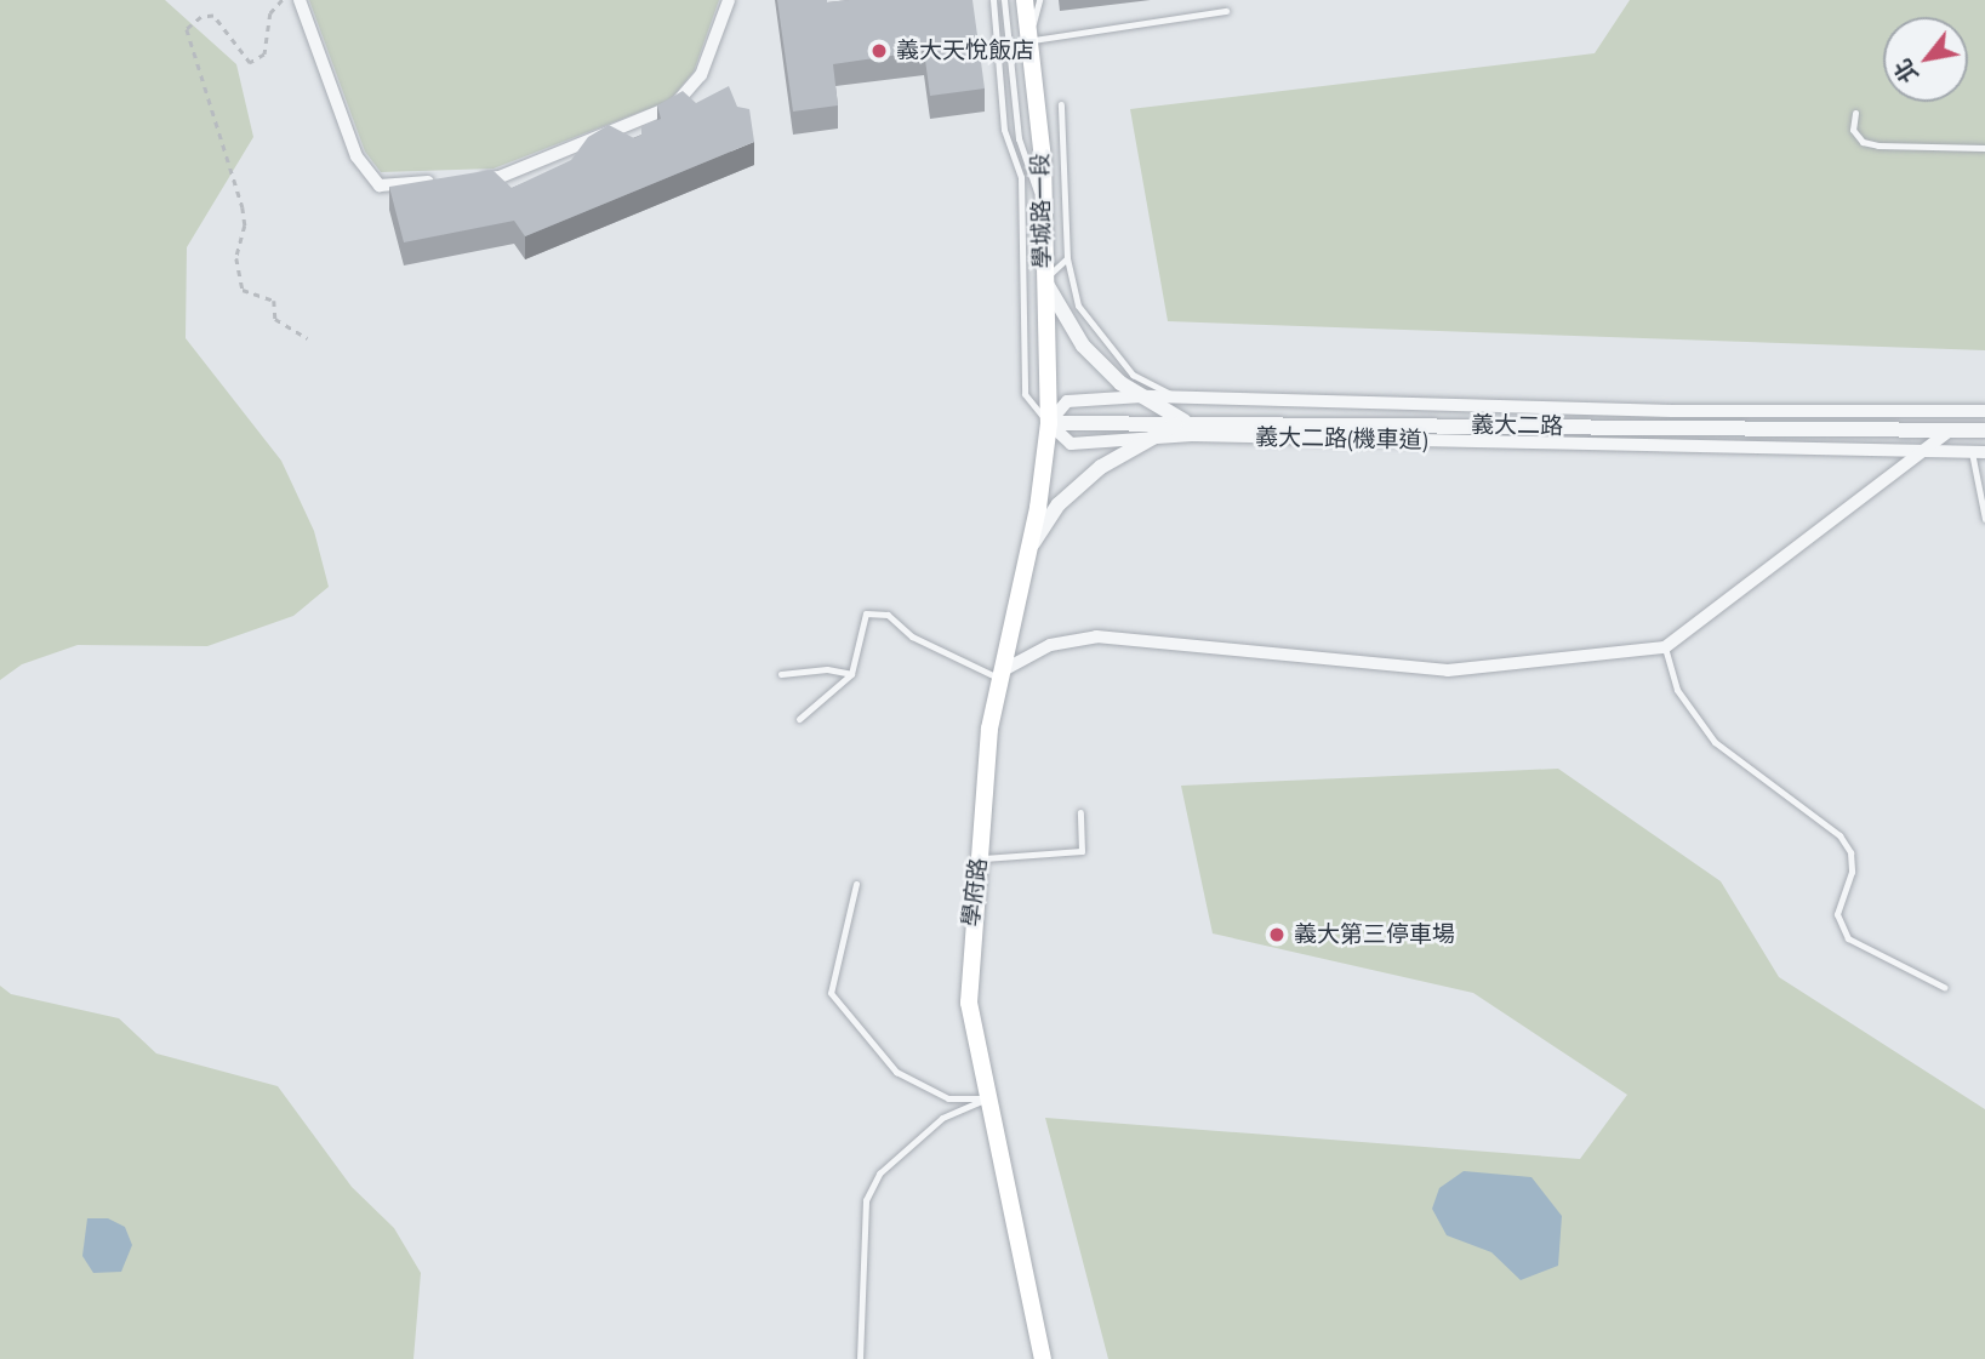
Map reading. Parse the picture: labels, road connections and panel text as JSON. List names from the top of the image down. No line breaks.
{"streets":{"main road":["學城路一段","學府路"],"street":["義大二路","義大二路(機車道)"]},"crossings":[["學城路一段","義大二路"],["學城路一段","義大二路(機車道)"],["學城路一段","學府路"],["義大二路","義大二路(機車道)"],["義大二路","學府路"],["義大二路(機車道)","學府路"]],"places":["義大天悅飯店","義大第三停車場"],"north":"bottom left"}
